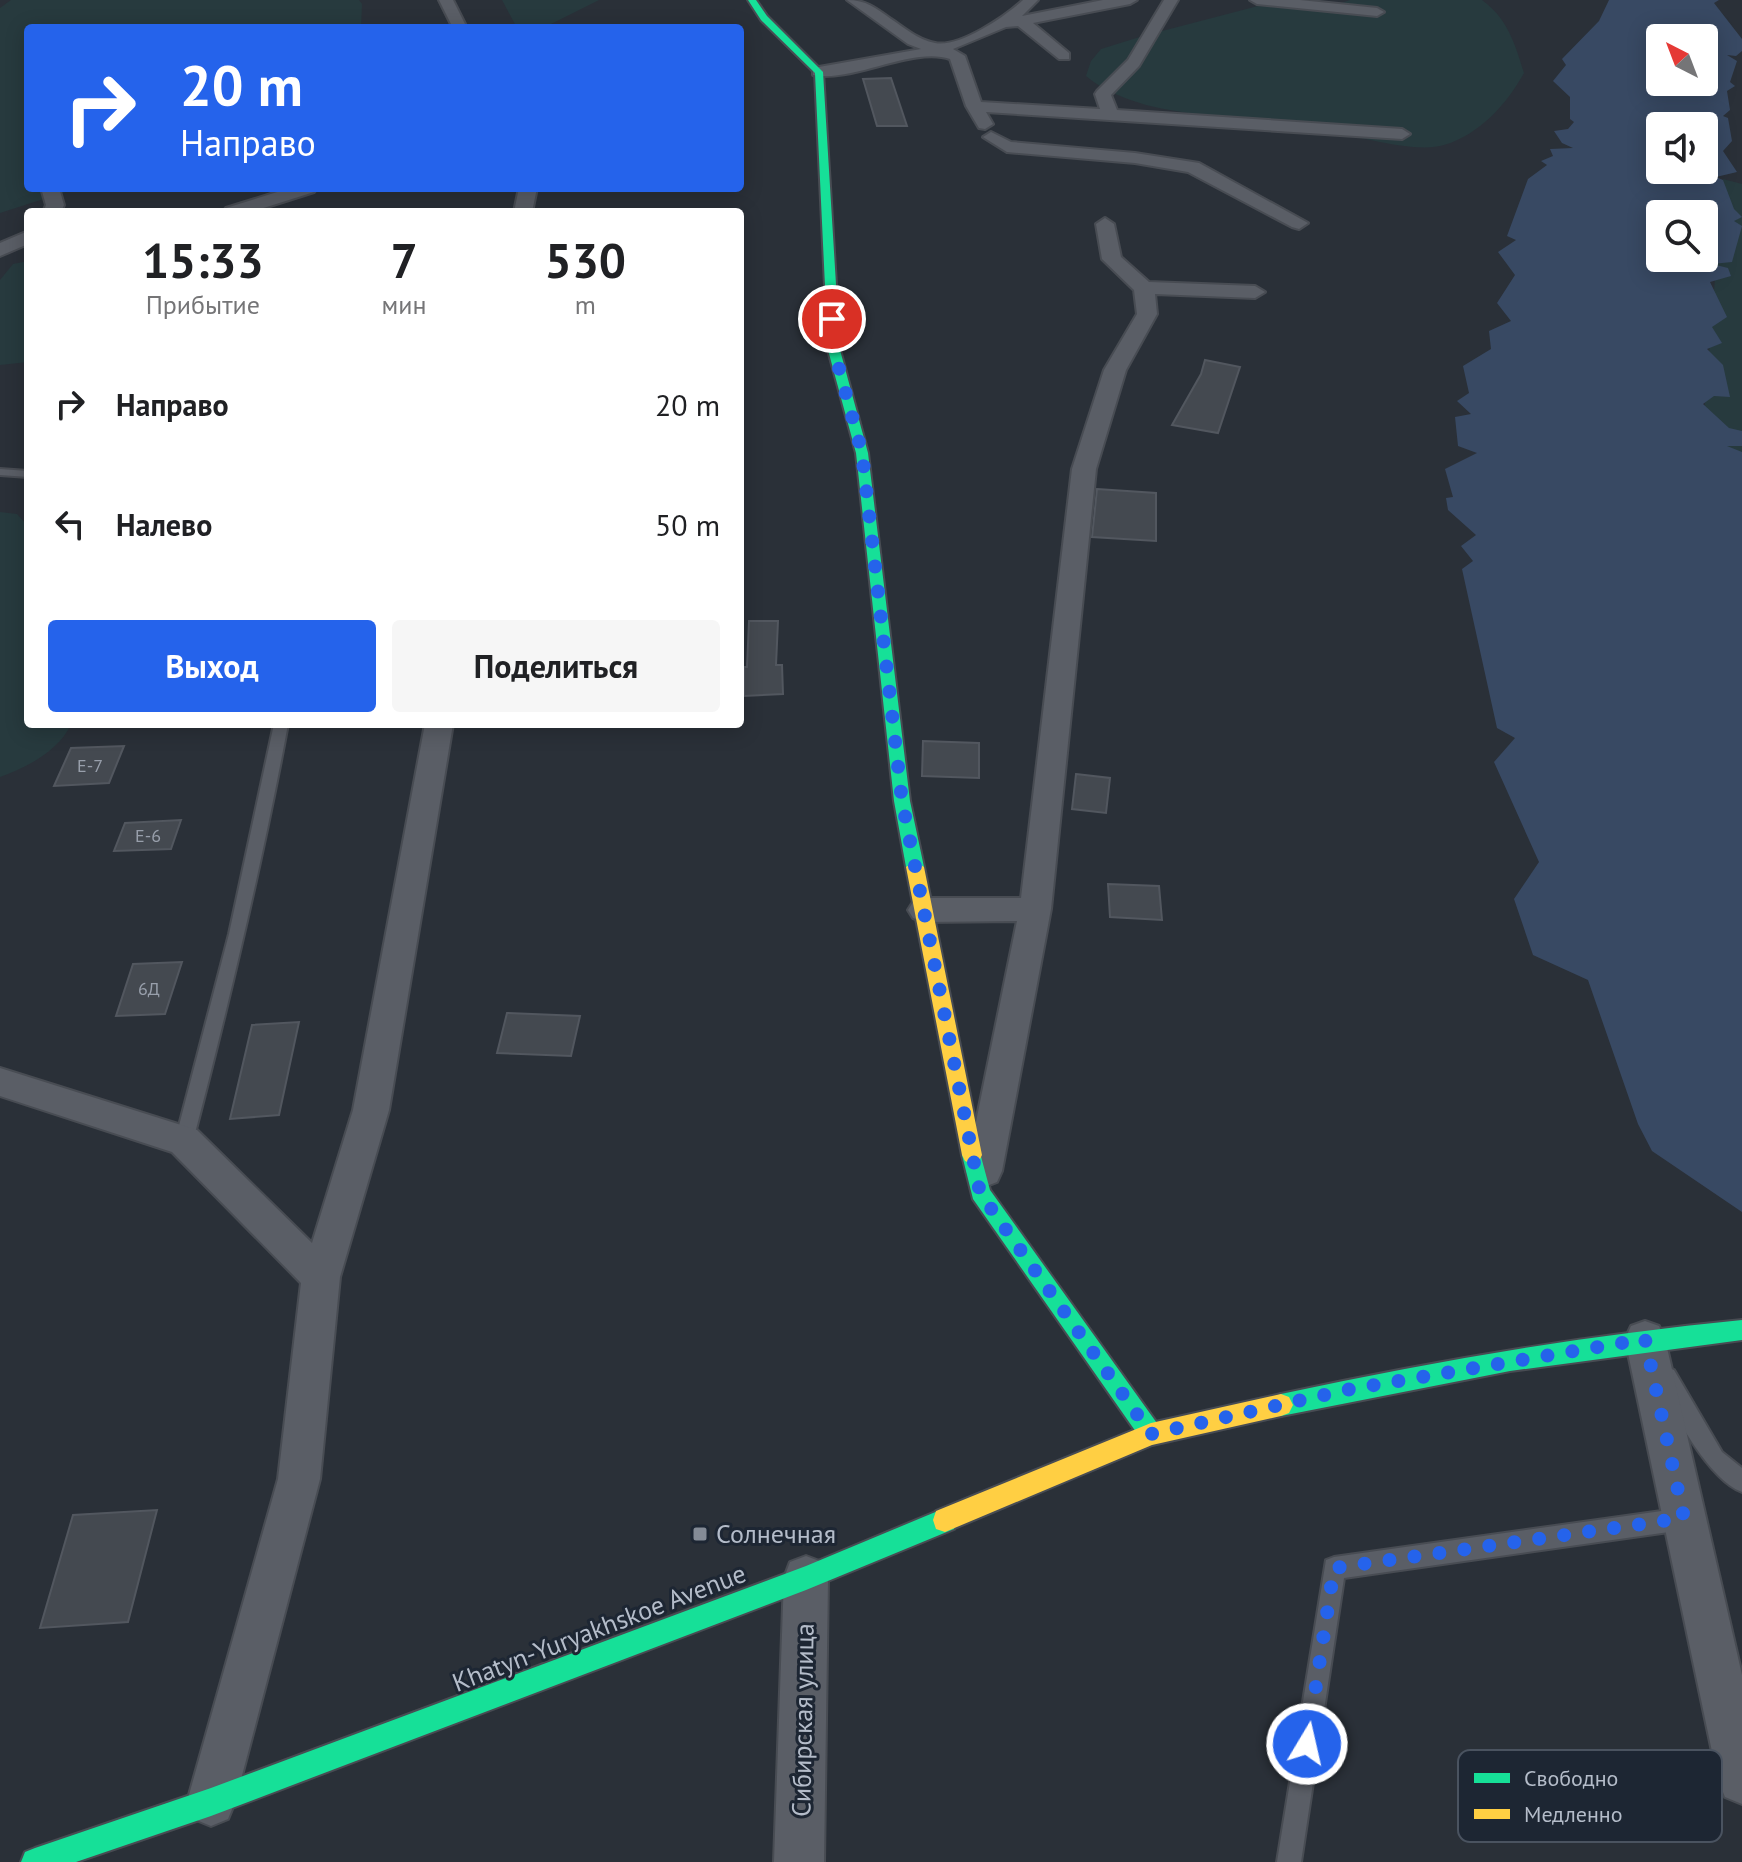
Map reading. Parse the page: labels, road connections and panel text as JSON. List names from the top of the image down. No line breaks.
{"streets":{"street":["Khatyn-Yuryakhskoe Avenue","Сибирская улица"]},"crossings":[["Khatyn-Yuryakhskoe Avenue","Сибирская улица"]],"places":{"transit":["Солнечная"]},"house_numbers":["Е-7","Е-6","6Д"],"legend":["Свободно","Медленно"],"north":"top left","page":{"turn":["20 m","Направо"],"eta":["15:33","Прибытие","7","мин","530","m"],"list":[{"name":"Направо","value":"20 m"},{"name":"Налево","value":"50 m"}],"buttons":["Выход","Поделиться"]}}
